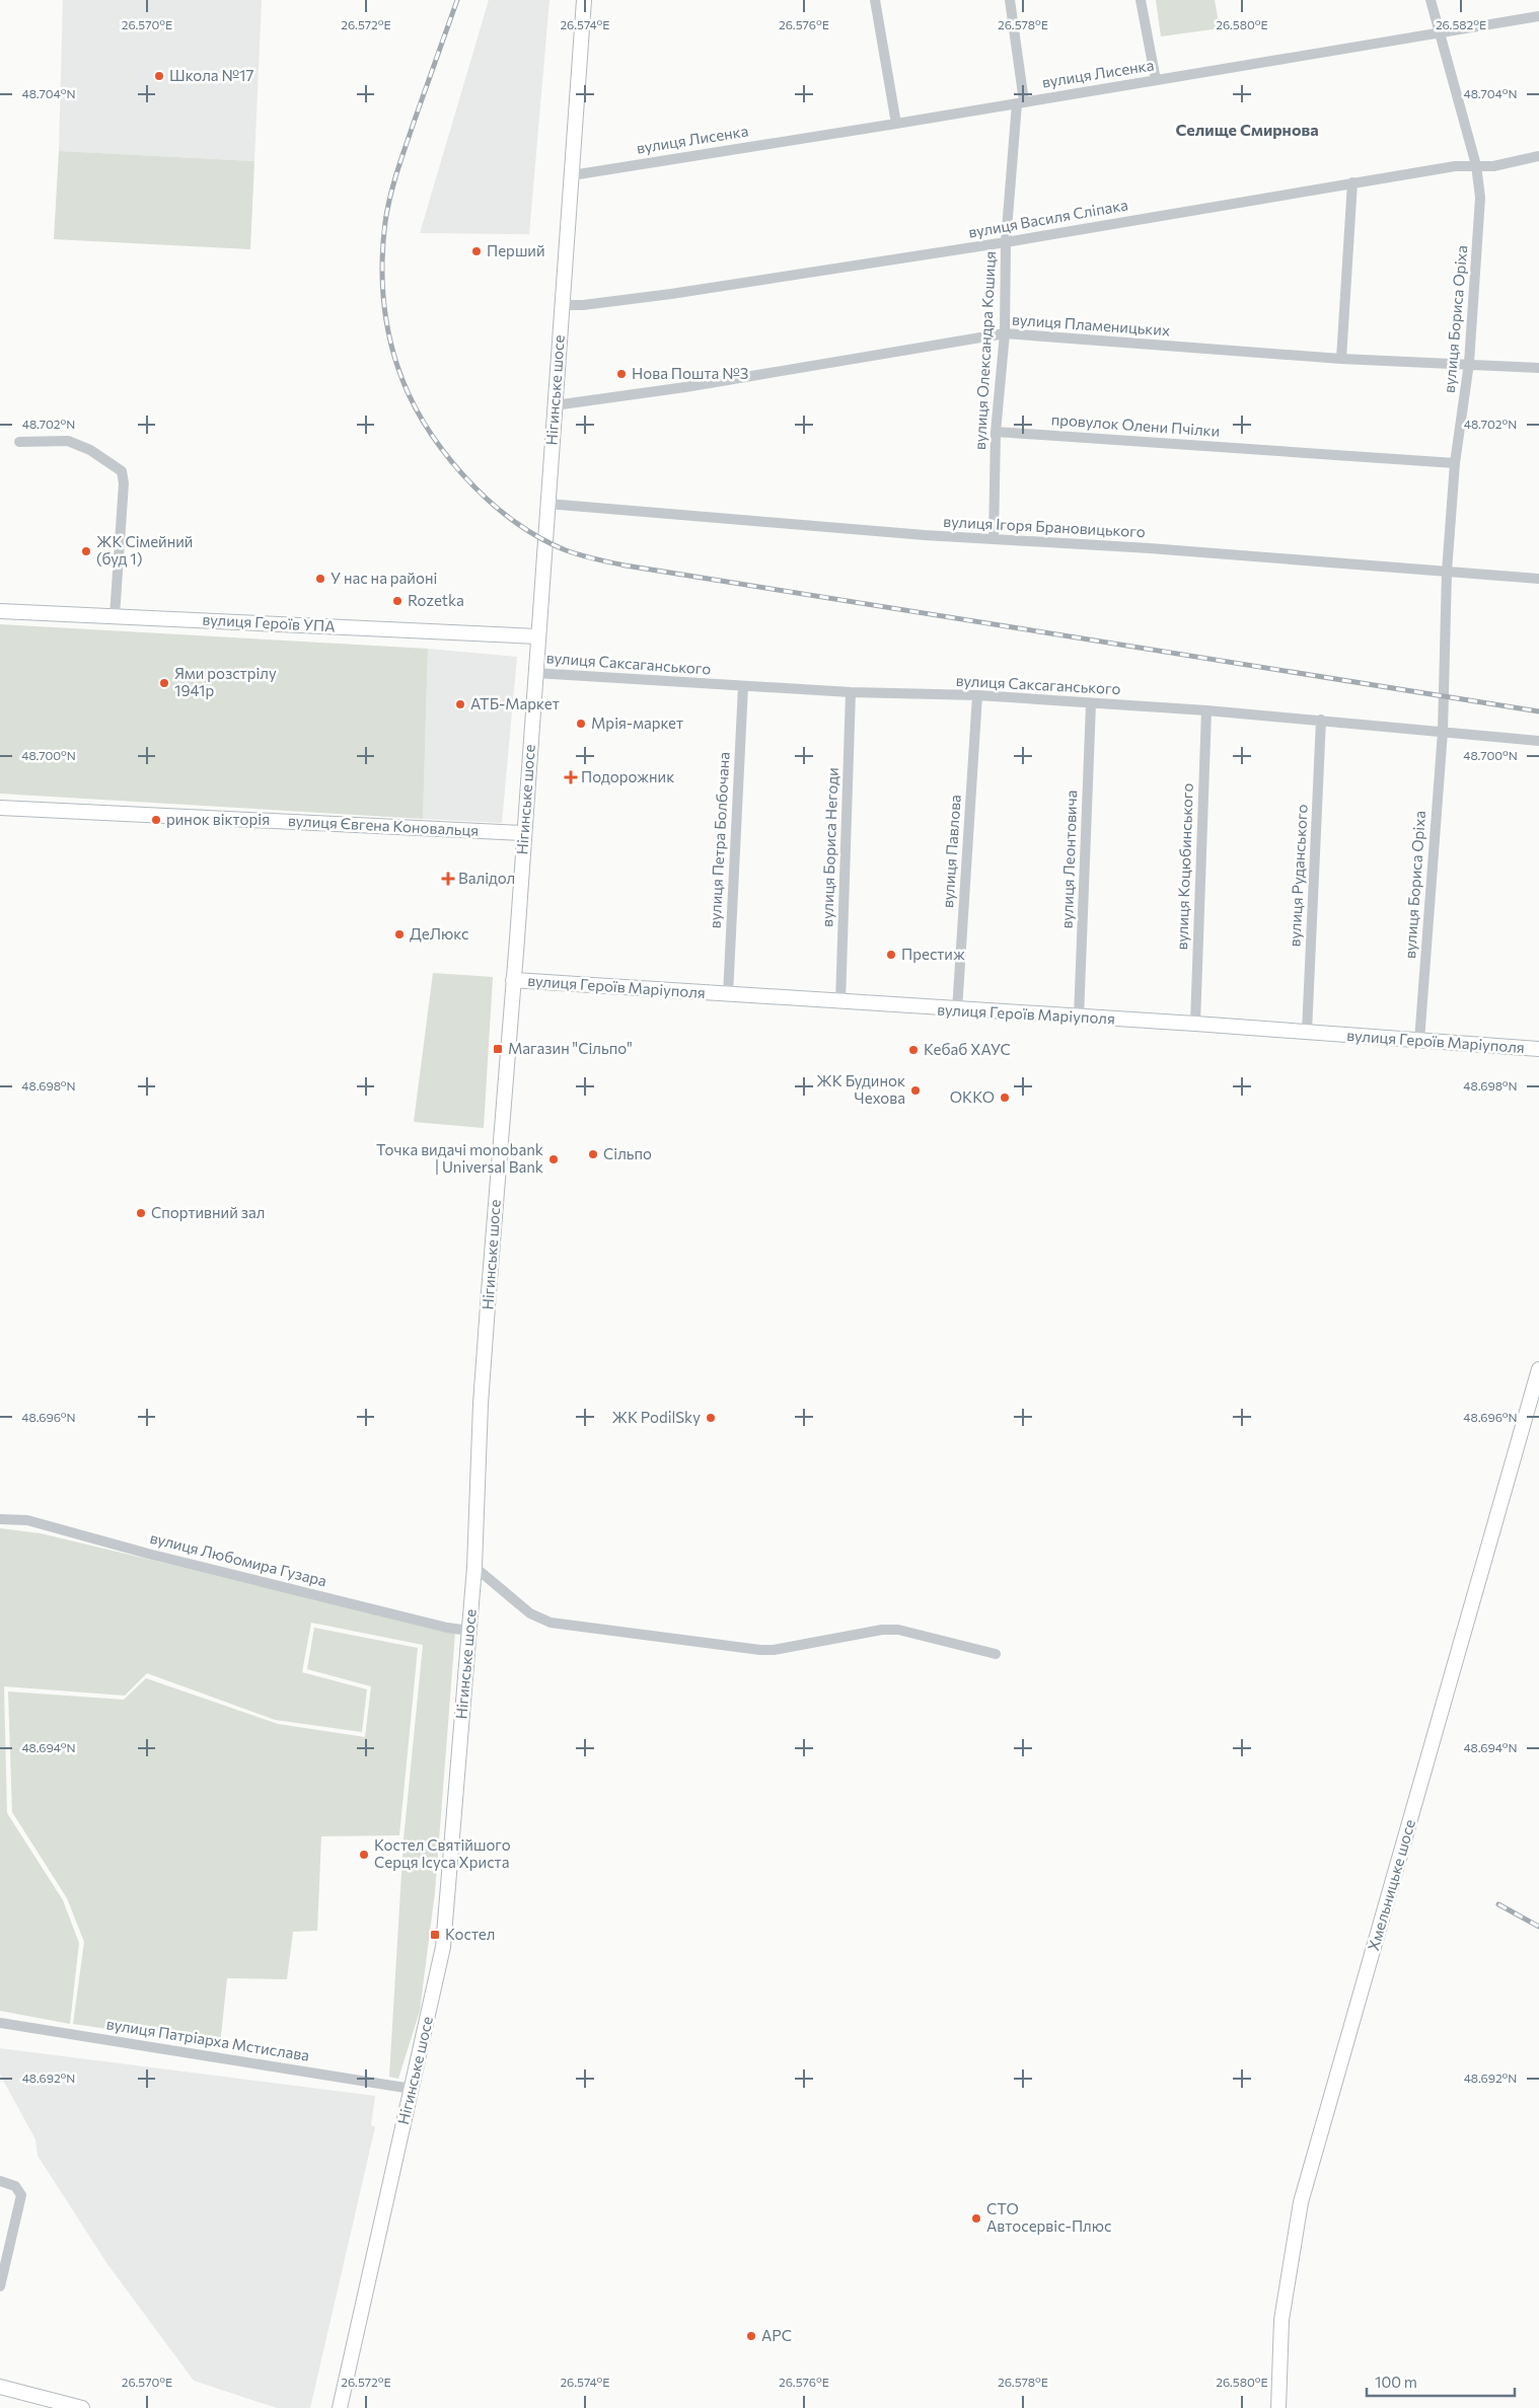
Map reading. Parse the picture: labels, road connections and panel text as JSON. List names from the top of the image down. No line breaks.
{"streets":{"main road":["Нігинське шосе","вулиця Героїв УПА","вулиця Євгена Коновальця","вулиця Героїв Маріуполя","Хмельницьке шосе"],"street":["вулиця Лисенка","вулиця Василя Сліпака","вулиця Бориса Оріха","вулиця Пламеницьких","вулиця Олександра Кошиця","провулок Олени Пчілки","вулиця Ігоря Брановицького","вулиця Саксаганського","вулиця Петра Болбочана","вулиця Бориса Негоди","вулиця Павлова","вулиця Леонтовича","вулиця Коцюбинського","вулиця Руданського","вулиця Любомира Гузара","вулиця Патріарха Мстислава"]},"crossings":[["вулиця Лисенка","вулиця Бориса Оріха"],["вулиця Лисенка","вулиця Олександра Кошиця"],["вулиця Лисенка","Нігинське шосе"],["вулиця Василя Сліпака","вулиця Бориса Оріха"],["вулиця Василя Сліпака","вулиця Олександра Кошиця"],["вулиця Василя Сліпака","Нігинське шосе"],["вулиця Бориса Оріха","вулиця Пламеницьких"],["вулиця Бориса Оріха","провулок Олени Пчілки"],["вулиця Бориса Оріха","вулиця Ігоря Брановицького"],["вулиця Бориса Оріха","вулиця Саксаганського"],["вулиця Бориса Оріха","вулиця Героїв Маріуполя"],["вулиця Пламеницьких","вулиця Олександра Кошиця"],["вулиця Пламеницьких","Нігинське шосе"],["вулиця Олександра Кошиця","провулок Олени Пчілки"],["вулиця Олександра Кошиця","вулиця Ігоря Брановицького"],["Нігинське шосе","вулиця Ігоря Брановицького"],["Нігинське шосе","вулиця Героїв УПА"],["Нігинське шосе","вулиця Саксаганського"],["Нігинське шосе","вулиця Євгена Коновальця"],["Нігинське шосе","вулиця Героїв Маріуполя"],["Нігинське шосе","вулиця Любомира Гузара"],["Нігинське шосе","вулиця Патріарха Мстислава"],["вулиця Саксаганського","вулиця Петра Болбочана"],["вулиця Саксаганського","вулиця Бориса Негоди"],["вулиця Саксаганського","вулиця Павлова"],["вулиця Саксаганського","вулиця Леонтовича"],["вулиця Саксаганського","вулиця Коцюбинського"],["вулиця Саксаганського","вулиця Руданського"],["вулиця Петра Болбочана","вулиця Героїв Маріуполя"],["вулиця Бориса Негоди","вулиця Героїв Маріуполя"],["вулиця Павлова","вулиця Героїв Маріуполя"],["вулиця Леонтовича","вулиця Героїв Маріуполя"],["вулиця Коцюбинського","вулиця Героїв Маріуполя"],["вулиця Руданського","вулиця Героїв Маріуполя"]],"districts":["Селище Смирнова"],"places":{"other":["Школа №17","Перший","Нова Пошта №3","ЖК Сімейний (буд 1)","У нас на районі","Rozetka","Ями розстрілу 1941р","АТБ-Маркет","Мрія-маркет","ринок вікторія","ДеЛюкс","Престиж","Кебаб ХАУС","ЖК Будинок Чехова","ОККО","Сільпо","Точка видачі monobank | Universal Bank","Спортивний зал","ЖК PodilSky","Костел Святійшого Серця Ісуса Христа","СТО Автосервіс-Плюс","АРС"],"health":["Подорожник","Валідол"],"transit":["Магазин \"Сільпо\"","Костел"]},"scale_bar":"100 m","coordinates":["26.570°E","26.572°E","26.574°E","26.576°E","26.578°E","26.580°E","26.582°E","48.704°N","48.702°N","48.700°N","48.698°N","48.696°N","48.694°N","48.692°N"]}
